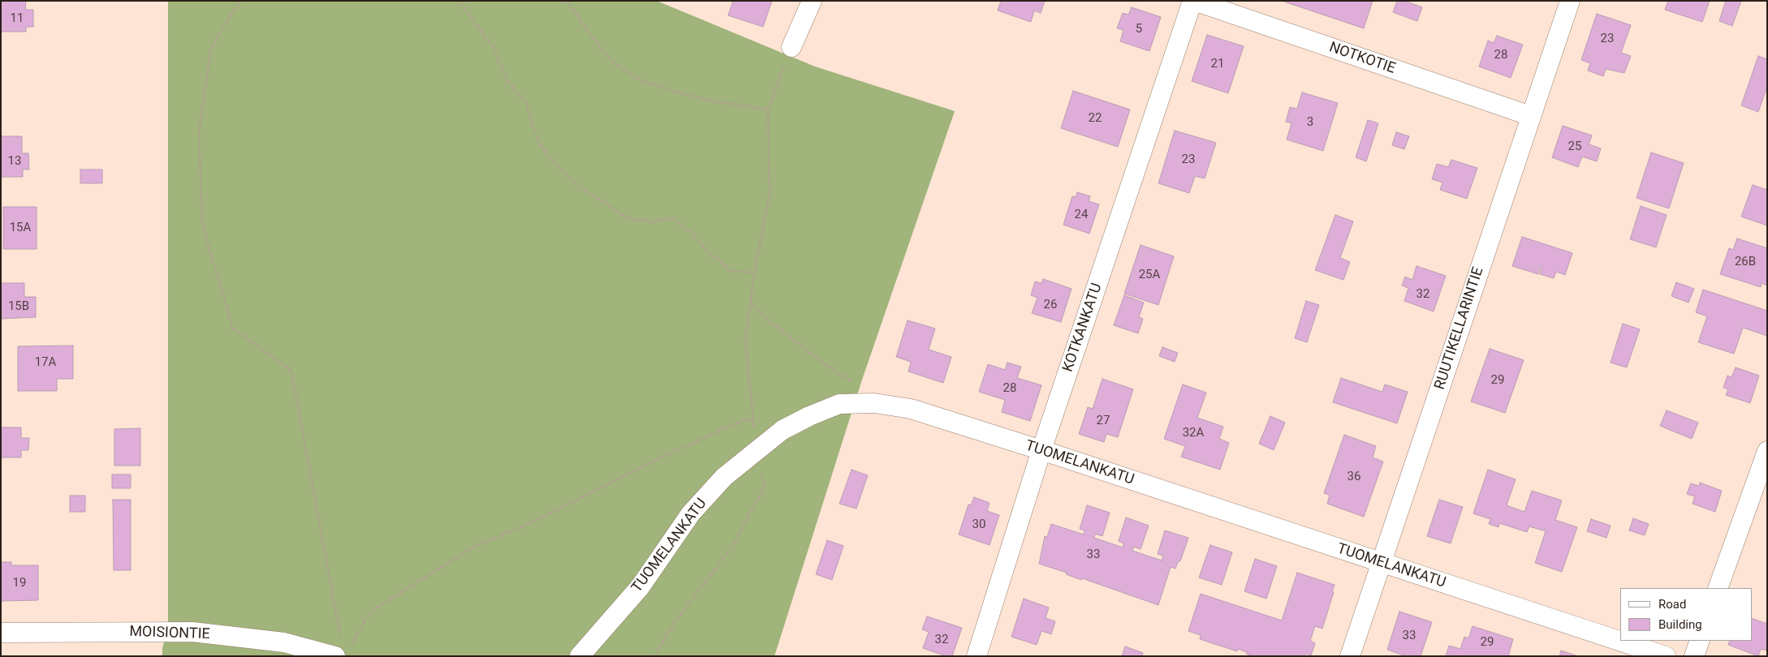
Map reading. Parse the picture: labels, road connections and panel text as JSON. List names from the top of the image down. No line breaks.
{"streets":{"street":["NOTKOTIE","KOTKANKATU","RUUTIKELLARINTIE","TUOMELANKATU","MOISIONTIE"]},"crossings":[["NOTKOTIE","KOTKANKATU"],["NOTKOTIE","RUUTIKELLARINTIE"],["KOTKANKATU","TUOMELANKATU"],["RUUTIKELLARINTIE","TUOMELANKATU"]],"house_numbers":["11","5","23","28","21","22","3","25","23","13","24","15A","26B","25A","32","26","15B","17A","29","28","27","32A","36","30","33","19","33","32","29"],"legend":["Road","Building"]}
